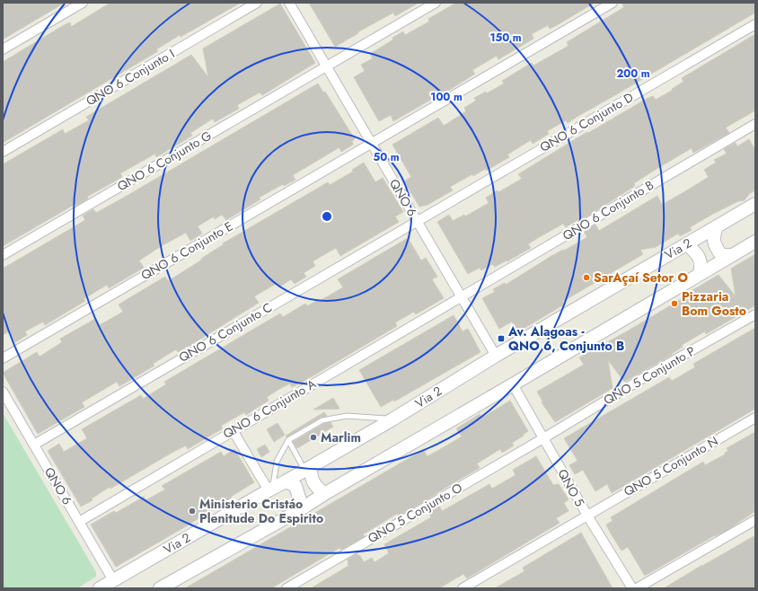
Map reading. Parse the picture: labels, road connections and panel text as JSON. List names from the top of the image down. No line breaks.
{"streets":{"main road":["Via 2"],"street":["QNO 6 Conjunto I","QNO 6 Conjunto D","QNO 6 Conjunto G","QNO 6","QNO 6 Conjunto B","QNO 6 Conjunto E","QNO 6 Conjunto C","QNO 5 Conjunto P","QNO 6 Conjunto A","QNO 5 Conjunto N","QNO 5","QNO 5 Conjunto O"]},"crossings":[["QNO 6 Conjunto D","QNO 6"],["QNO 6 Conjunto D","QNO 6 Conjunto C"],["QNO 6 Conjunto G","QNO 6"],["QNO 6","QNO 6 Conjunto B"],["QNO 6","Via 2"],["QNO 6","QNO 6 Conjunto E"],["QNO 6","QNO 6 Conjunto C"],["QNO 6","QNO 6 Conjunto A"],["QNO 6 Conjunto B","QNO 6 Conjunto A"],["QNO 5 Conjunto P","QNO 5"],["QNO 5 Conjunto P","QNO 5 Conjunto O"],["QNO 5 Conjunto N","QNO 5"],["QNO 5","QNO 5 Conjunto O"]],"places":{"other":["SarAçaí Setor O","Pizzaria Bom Gosto","Marlim","Ministerio Cristáo Plenitude Do Espirito"],"transit":["Av. Alagoas - QNO 6, Conjunto B"]},"rings":["150 m","200 m","100 m","50 m"]}
